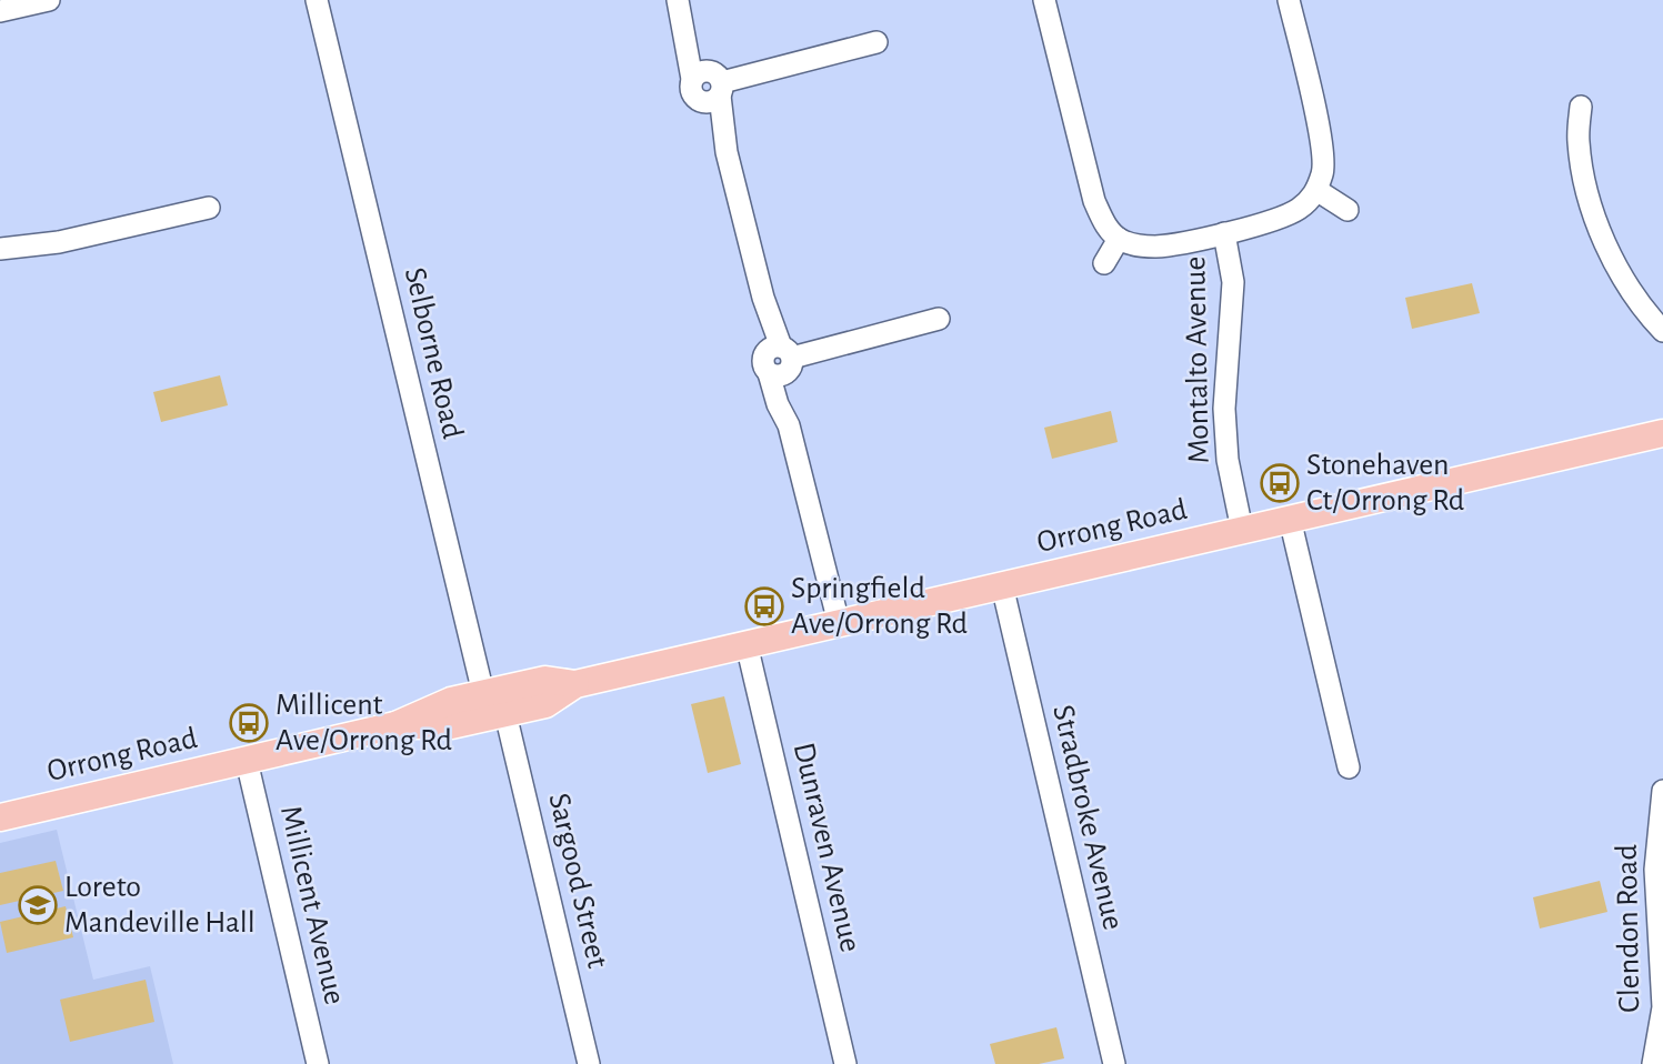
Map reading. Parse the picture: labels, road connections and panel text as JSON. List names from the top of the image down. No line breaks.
{"streets":{"main road":["Orrong Road"],"street":["Selborne Road","Montalto Avenue","Stradbroke Avenue","Dunraven Avenue","Sargood Street","Millicent Avenue","Clendon Road"]},"crossings":[["Selborne Road","Orrong Road"],["Selborne Road","Sargood Street"],["Montalto Avenue","Orrong Road"],["Orrong Road","Stradbroke Avenue"],["Orrong Road","Dunraven Avenue"],["Orrong Road","Sargood Street"],["Orrong Road","Millicent Avenue"]],"places":{"bus stop":["Stonehaven Ct/Orrong Rd","Springfield Ave/Orrong Rd","Millicent Ave/Orrong Rd"],"school or university":["Loreto Mandeville Hall"]}}
